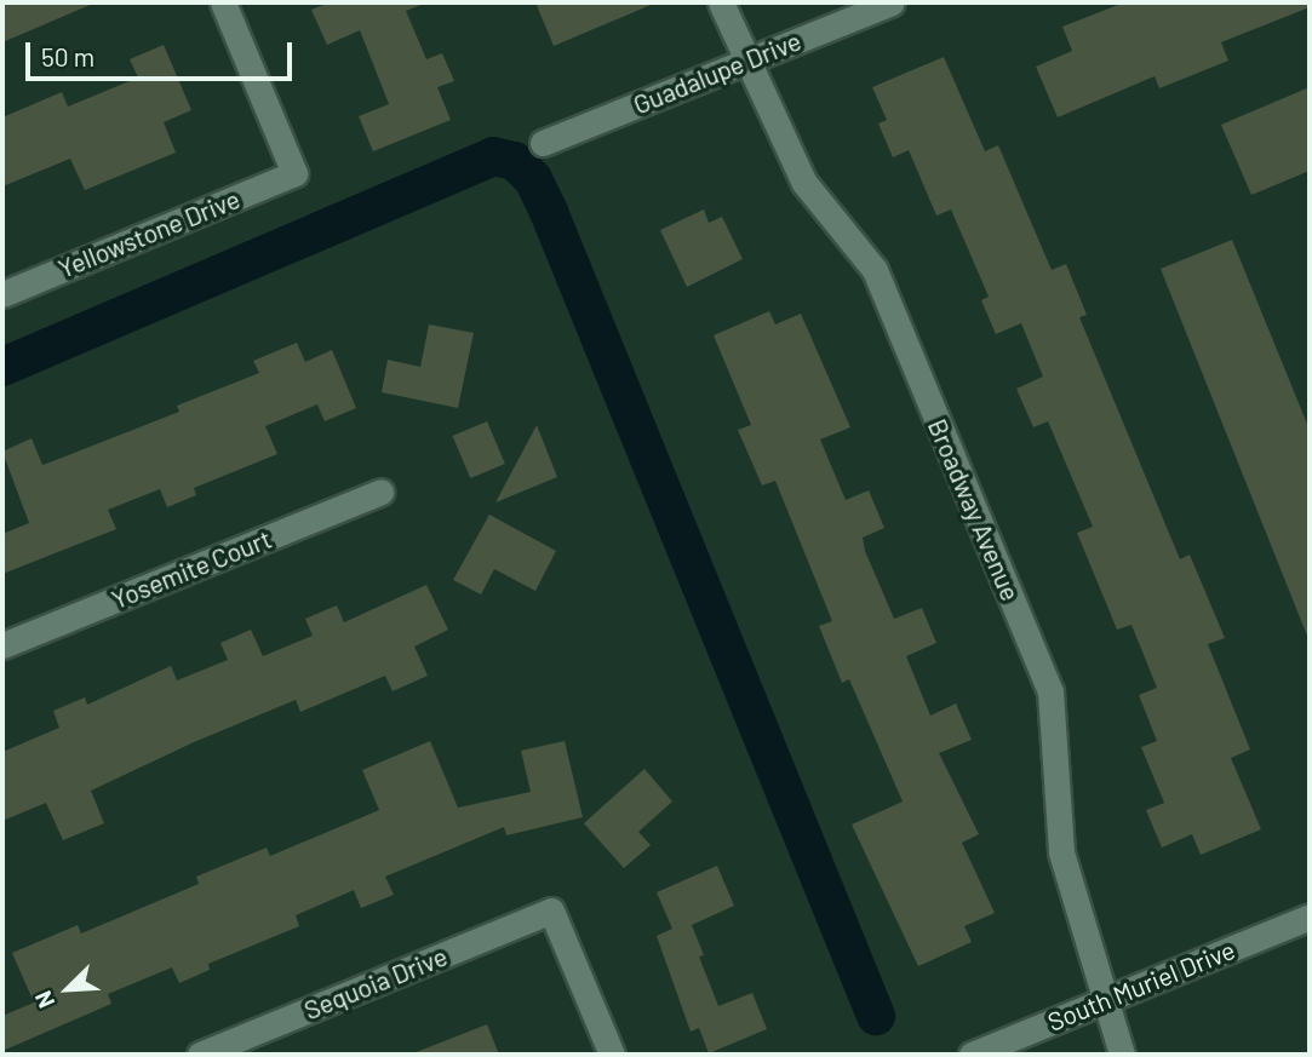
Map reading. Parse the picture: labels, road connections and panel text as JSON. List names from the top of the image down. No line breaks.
{"streets":{"street":["Guadalupe Drive","Yellowstone Drive","Broadway Avenue","Yosemite Court","Sequoia Drive","South Muriel Drive"]},"crossings":[["Guadalupe Drive","Broadway Avenue"],["Broadway Avenue","South Muriel Drive"]],"scale_bar":"50 m","north":"bottom left"}
